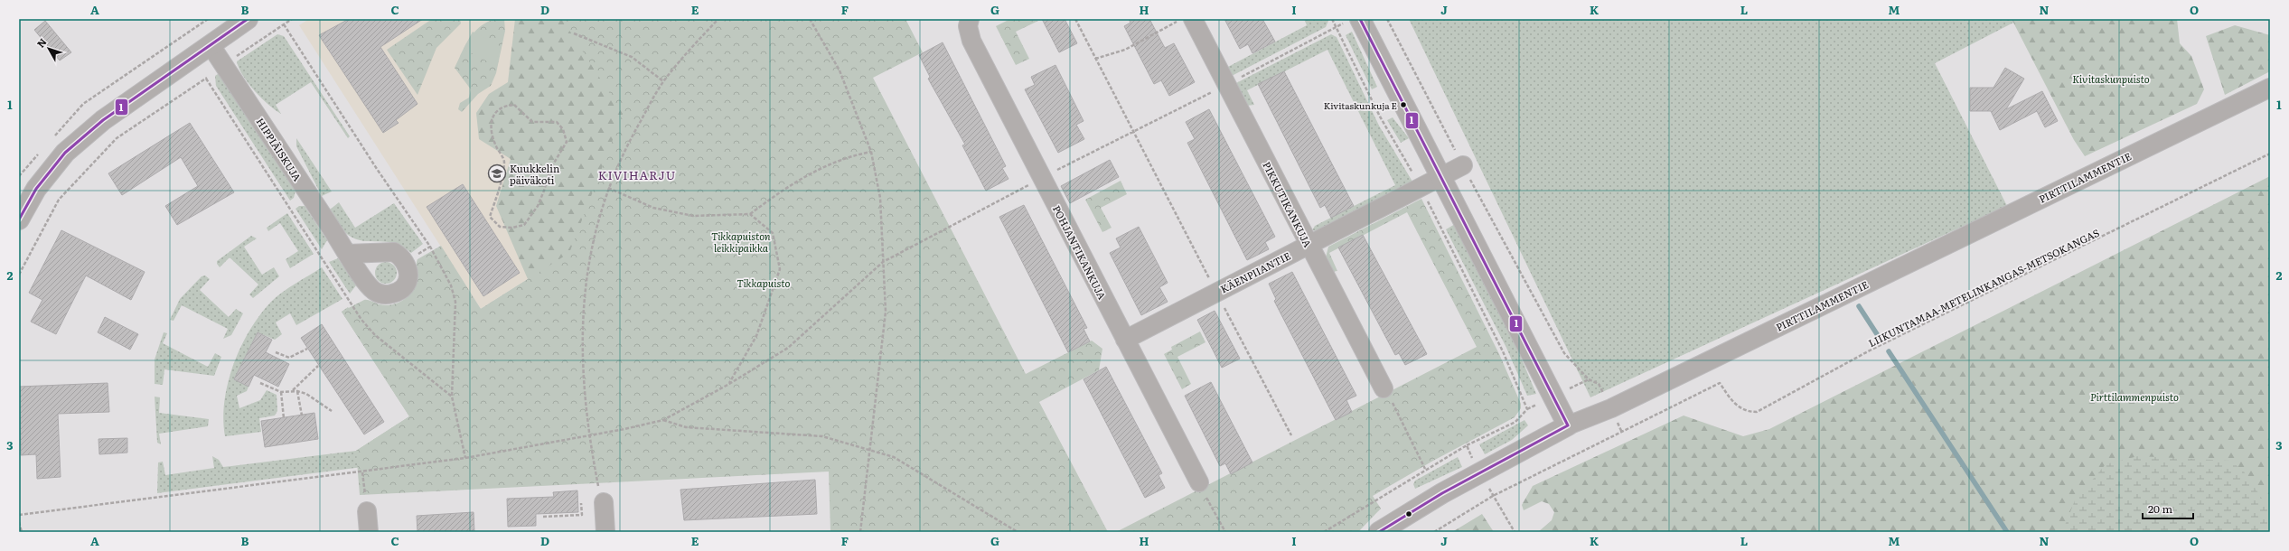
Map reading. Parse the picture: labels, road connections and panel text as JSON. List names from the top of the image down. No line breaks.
{"streets":{"street":["HIPPIÄISKUJA","PIRTTILAMMENTIE","PIKKUTIKANKUJA","POHJANTIKANKUJA","KÄENPIIANTIE"],"path":["LIIKUNTAMAA-METELINKANGAS-METSOKANGAS"]},"crossings":[["PIKKUTIKANKUJA","KÄENPIIANTIE"],["POHJANTIKANKUJA","KÄENPIIANTIE"]],"districts":["KIVIHARJU"],"parks":["Kivitaskunpuisto","Tikkapuiston leikkipaikka","Tikkapuisto","Pirttilammenpuisto"],"places":{"other":["Kivitaskunkuja E"],"school or university":["Kuukkelin päiväkoti"]},"lines":["transit line 1"],"scale_bar":"20 m","north":"top left","grid":{"columns":["A","B","C","D","E","F","G","H","I","J","K","L","M","N","O"],"rows":["1","2","3"]}}
